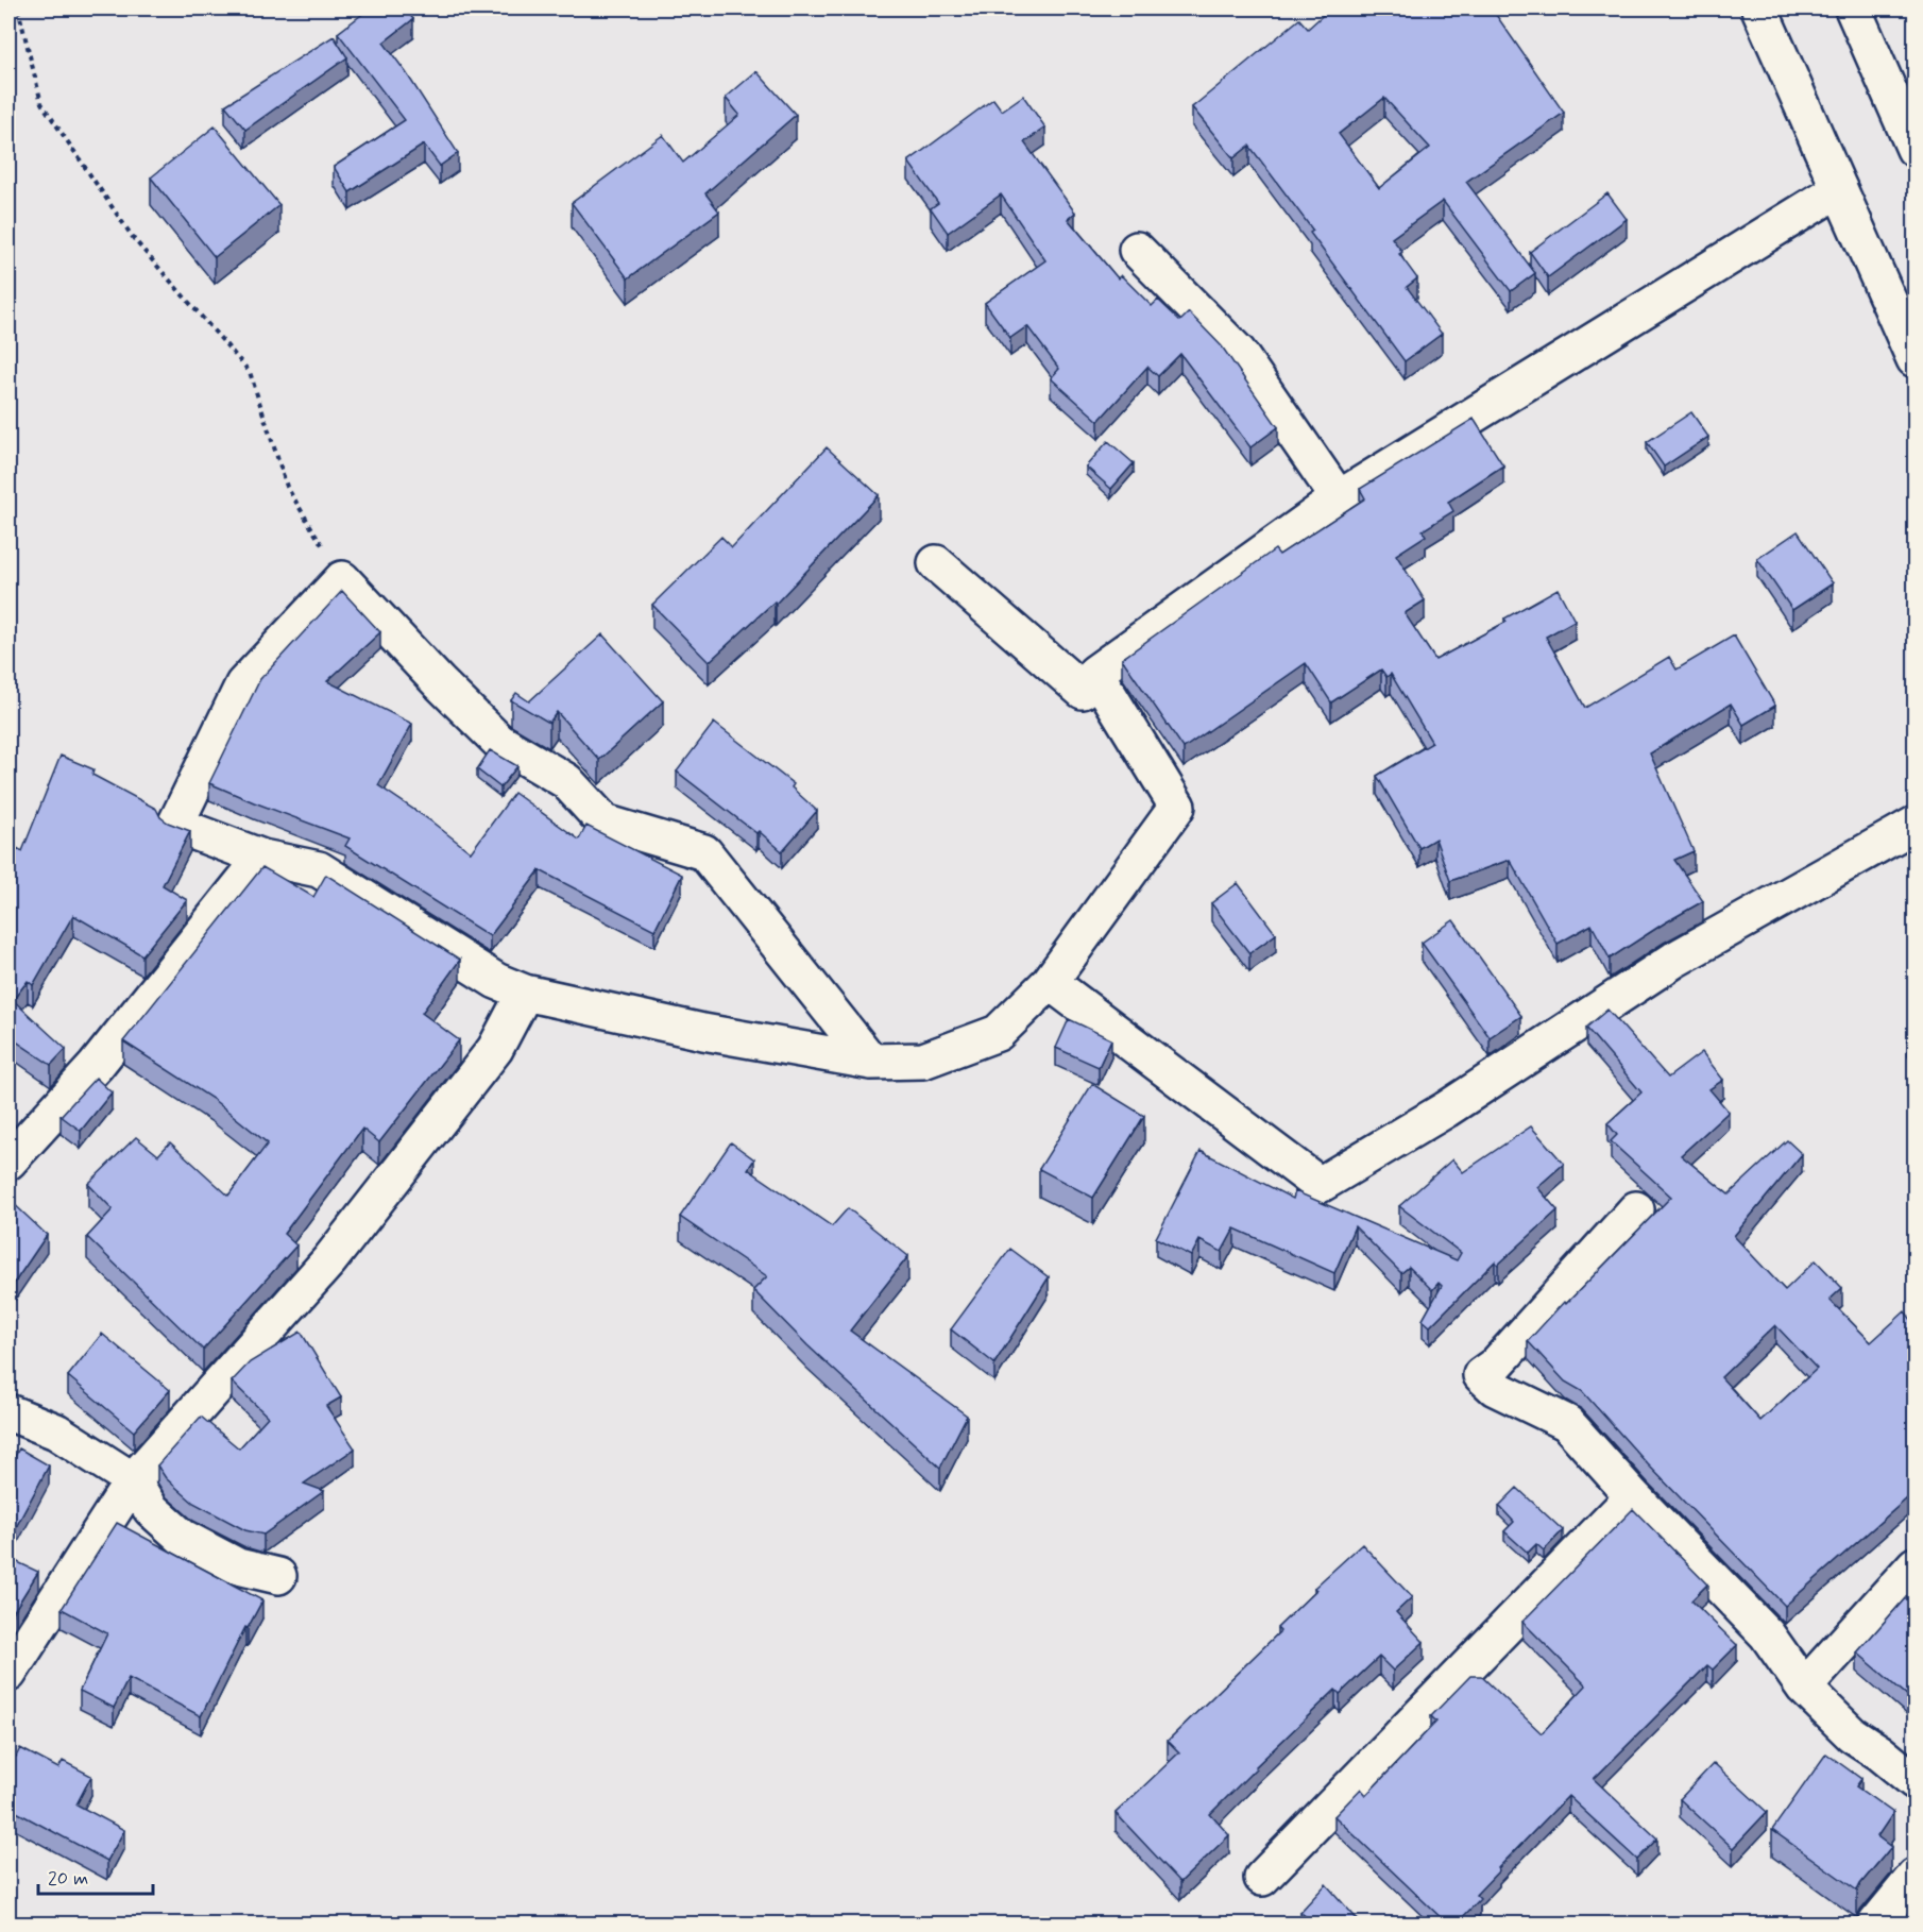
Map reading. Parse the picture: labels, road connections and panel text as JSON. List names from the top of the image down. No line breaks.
{"scale_bar":"20 m"}
